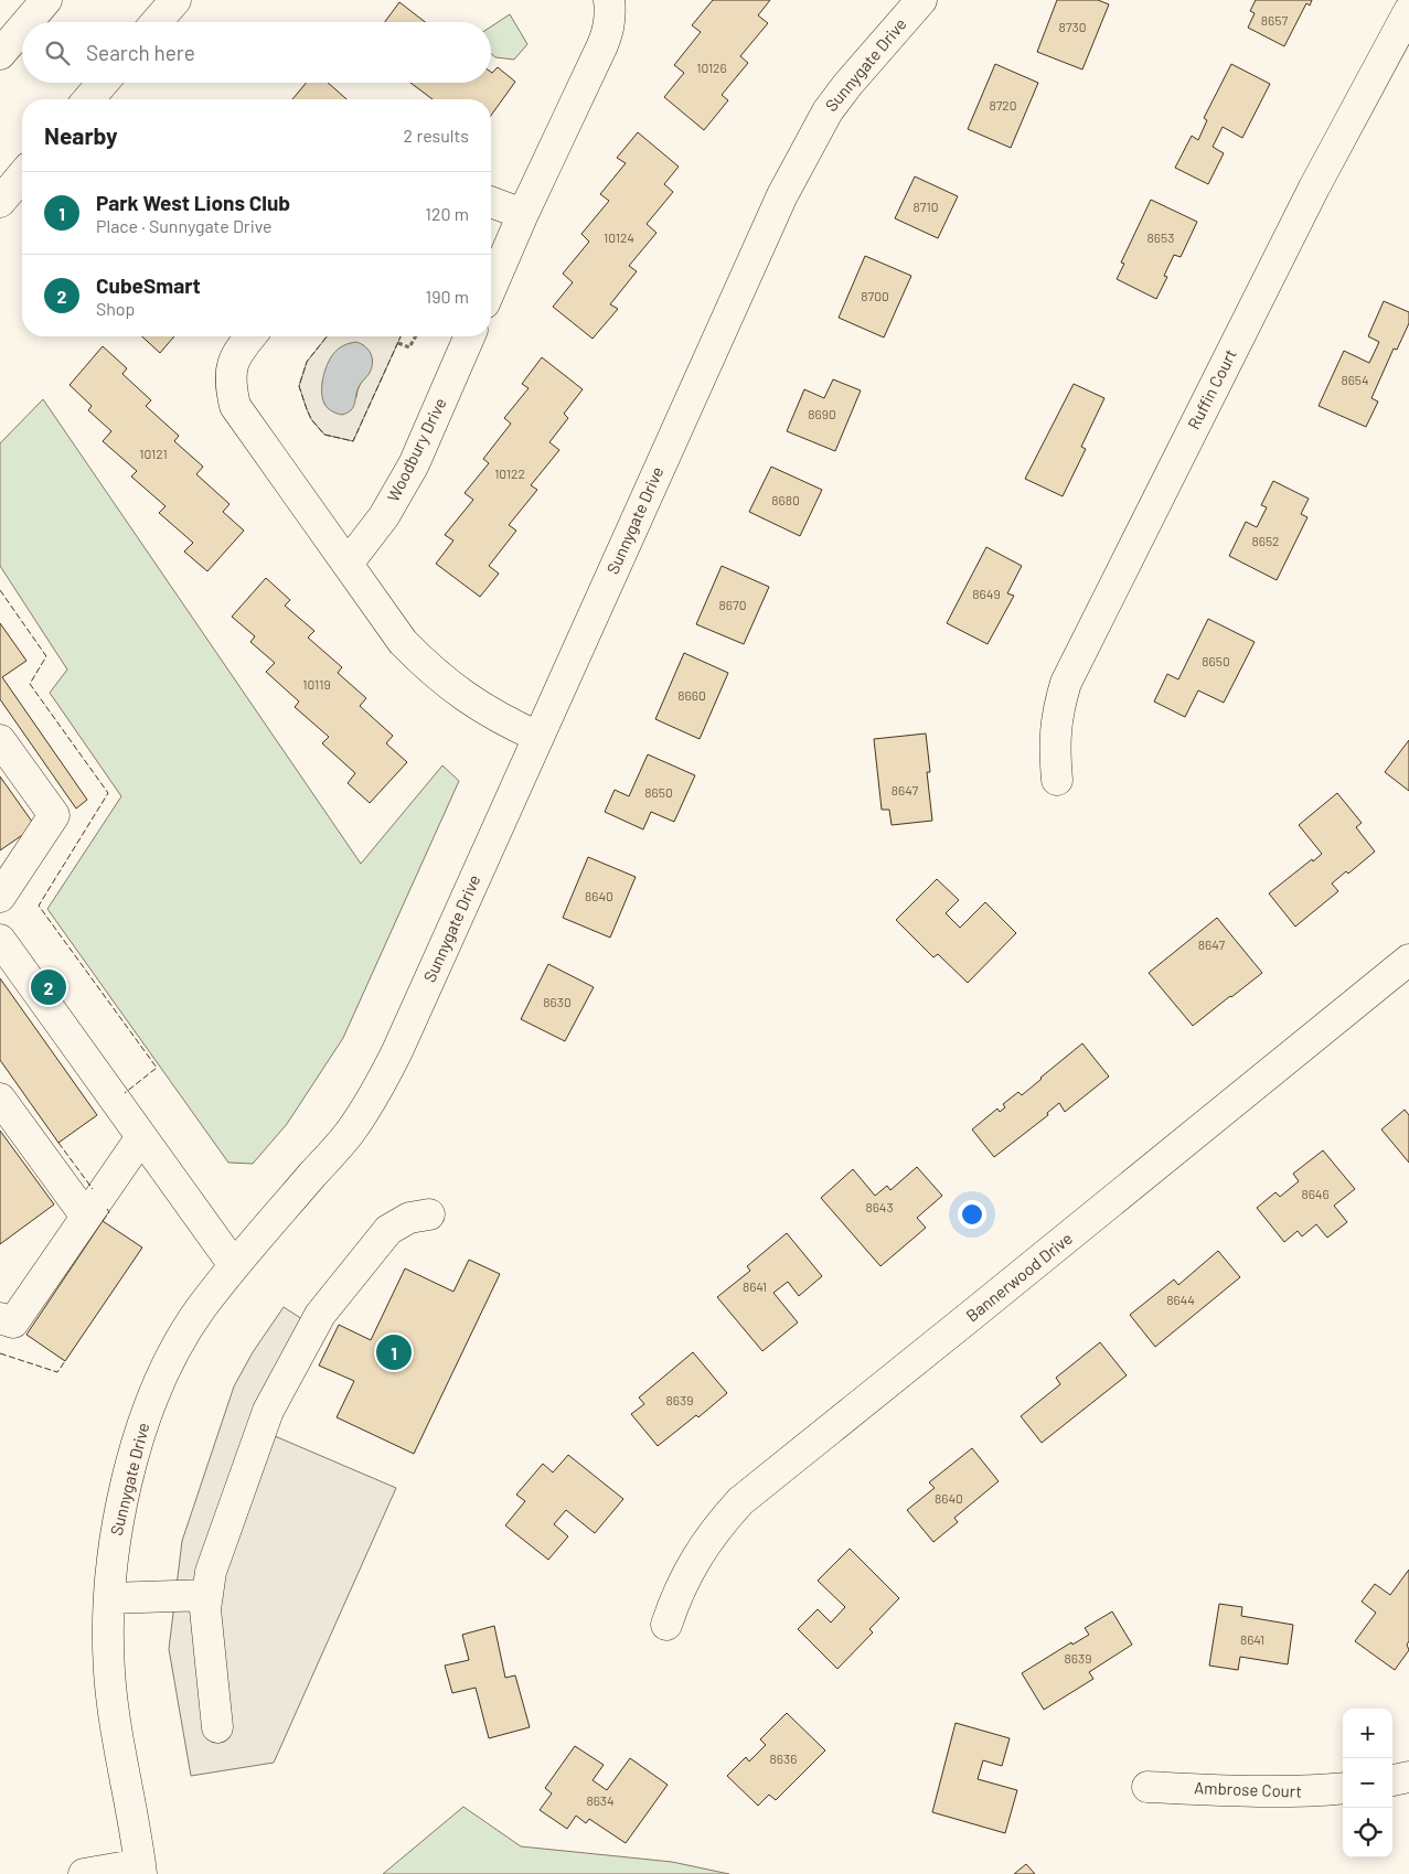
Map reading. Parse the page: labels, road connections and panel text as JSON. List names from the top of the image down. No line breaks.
{"streets":{"street":["Sunnygate Drive","Ruffin Court","Woodbury Drive","Bannerwood Drive","Ambrose Court"]},"house_numbers":["8657","8730","10126","8720","8710","10124","8653","8700","8654","8690","10121","10122","8680","8652","8649","8670","8650","10119","8660","8647","8650","8640","8647","8630","8646","8643","8641","8644","8639","8640","8641","8639","8636","8634"],"page":{"search":"Search here","heading":["Nearby","2 results"],"list":[{"mark":"1","name":"Park West Lions Club","note":"Place · Sunnygate Drive","value":"120 m"},{"mark":"2","name":"CubeSmart","note":"Shop","value":"190 m"}],"pins":["2","1"],"map_buttons":["+","−"]}}
